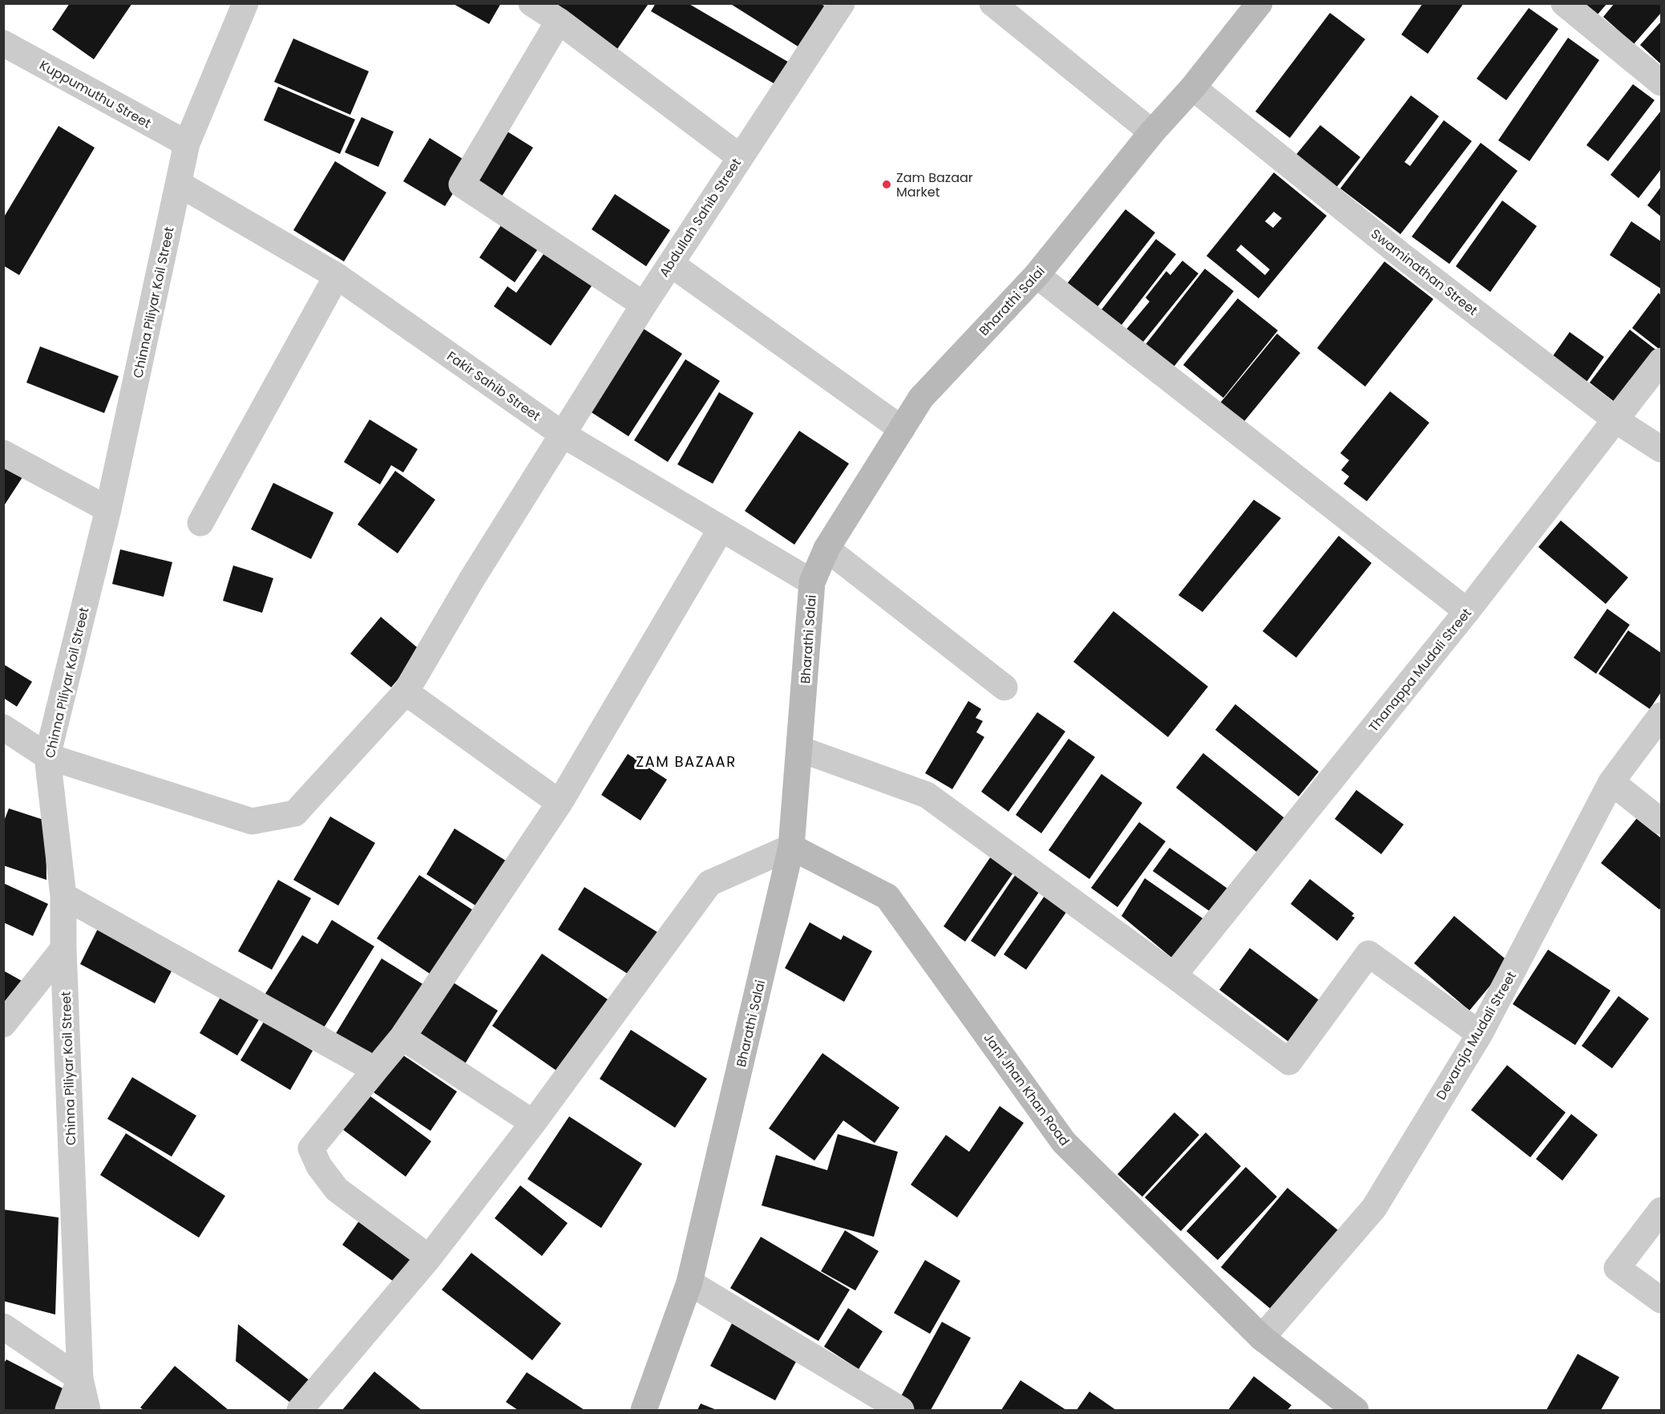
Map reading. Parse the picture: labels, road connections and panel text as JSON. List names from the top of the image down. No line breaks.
{"streets":{"street":["Kuppumuthu Street","Abdullah Sahib Street","Swaminathan Street","Bharathi Salai","Chinna Piliyar Koil Street","Fakir Sahib Street","Thanappa Mudali Street","Devaraja Mudali Street","Jani Jhan Khan Road"]},"crossings":[["Kuppumuthu Street","Chinna Piliyar Koil Street"],["Abdullah Sahib Street","Chinna Piliyar Koil Street"],["Abdullah Sahib Street","Fakir Sahib Street"],["Swaminathan Street","Bharathi Salai"],["Swaminathan Street","Thanappa Mudali Street"],["Bharathi Salai","Fakir Sahib Street"],["Bharathi Salai","Jani Jhan Khan Road"],["Chinna Piliyar Koil Street","Fakir Sahib Street"],["Devaraja Mudali Street","Jani Jhan Khan Road"]],"districts":["ZAM BAZAAR"],"places":["Zam Bazaar Market"]}
